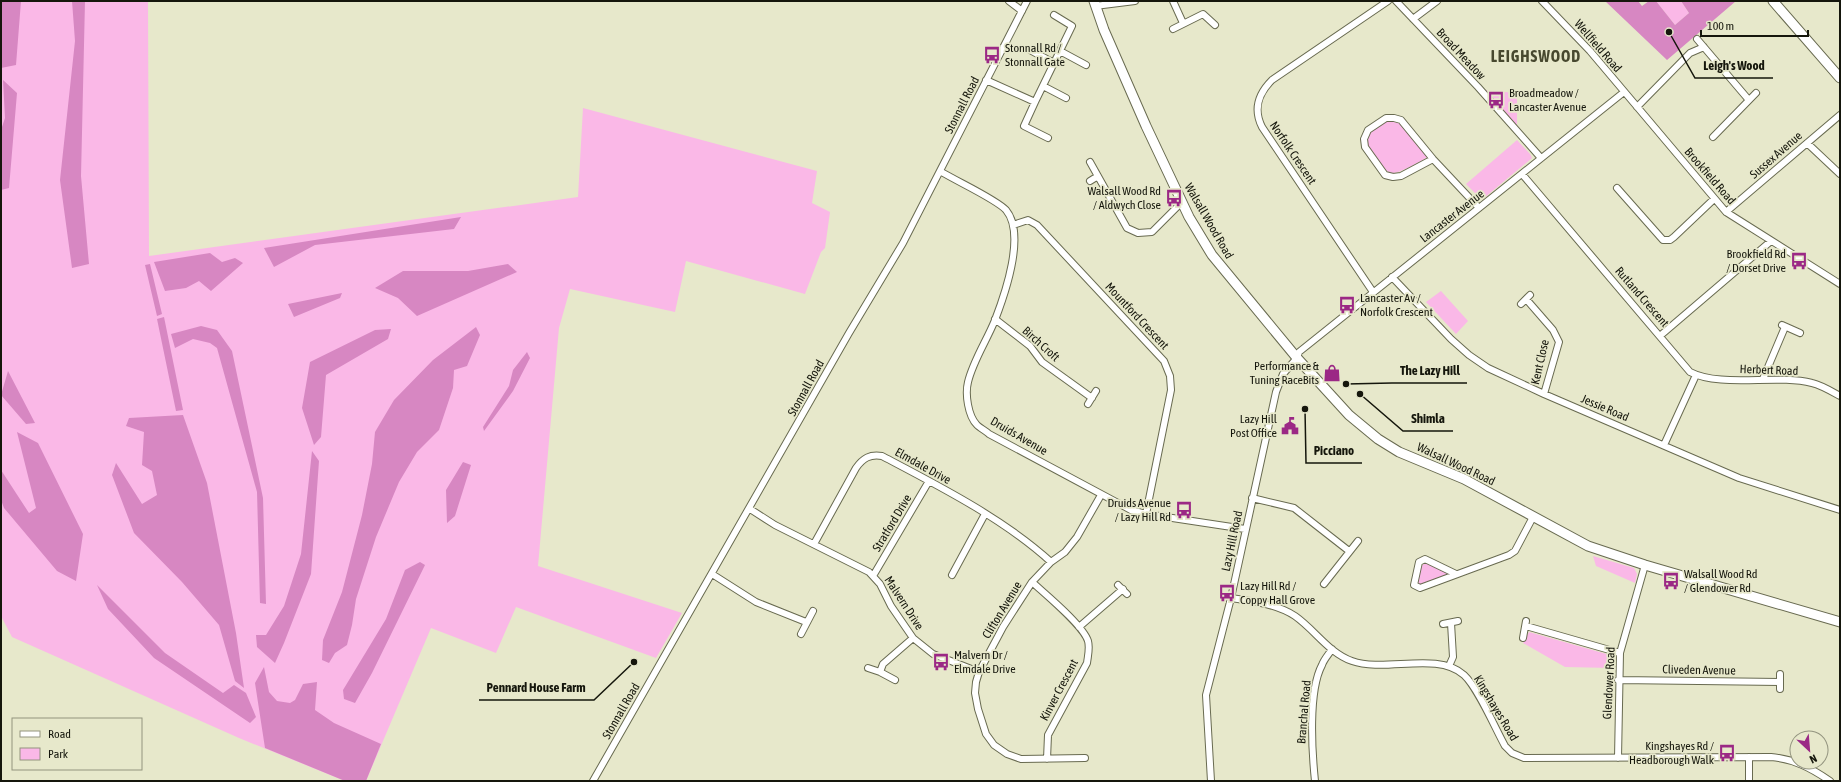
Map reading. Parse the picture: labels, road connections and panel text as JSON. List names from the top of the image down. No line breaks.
{"streets":{"street":["Wellfield Road","Broad Meadow","Stonnall Road","Norfolk Crescent","Sussex Avenue","Brookfield Road","Lancaster Avenue","Walsall Wood Road","Rutland Crescent","Mountford Crescent","Birch Croft","Kent Close","Herbert Road","Jessie Road","Druids Avenue","Elmdale Drive","Stratford Drive","Lazy Hill Road","Malvern Drive","Clifton Avenue","Cliveden Avenue","Glendower Road","Kinver Crescent","Kingshayes Road","Branchal Road"]},"crossings":[["Wellfield Road","Brookfield Road"],["Wellfield Road","Lancaster Avenue"],["Broad Meadow","Lancaster Avenue"],["Stonnall Road","Druids Avenue"],["Stonnall Road","Malvern Drive"],["Norfolk Crescent","Lancaster Avenue"],["Sussex Avenue","Brookfield Road"],["Lancaster Avenue","Walsall Wood Road"],["Lancaster Avenue","Rutland Crescent"],["Lancaster Avenue","Jessie Road"],["Lancaster Avenue","Lazy Hill Road"],["Walsall Wood Road","Lazy Hill Road"],["Walsall Wood Road","Glendower Road"],["Rutland Crescent","Herbert Road"],["Mountford Crescent","Druids Avenue"],["Birch Croft","Druids Avenue"],["Kent Close","Jessie Road"],["Druids Avenue","Lazy Hill Road"],["Druids Avenue","Clifton Avenue"],["Elmdale Drive","Stratford Drive"],["Elmdale Drive","Malvern Drive"],["Elmdale Drive","Clifton Avenue"],["Stratford Drive","Malvern Drive"],["Malvern Drive","Clifton Avenue"],["Clifton Avenue","Kinver Crescent"],["Cliveden Avenue","Glendower Road"],["Glendower Road","Kingshayes Road"]],"districts":["LEIGHSWOOD"],"places":{"other":["Leigh's Wood","The Lazy Hill","Shimla","Picciano","Pennard House Farm"],"bus stop":["Stonnall Rd / Stonnall Gate","Broadmeadow / Lancaster Avenue","Walsall Wood Rd / Aldwych Close","Brookfield Rd / Dorset Drive","Lancaster Av / Norfolk Crescent","Druids Avenue / Lazy Hill Rd","Walsall Wood Rd / Glendower Rd","Lazy Hill Rd / Coppy Hall Grove","Malvern Dr / Elmdale Drive","Kingshayes Rd / Headborough Walk"],"shop":["Performance & Tuning RaceBits"],"public building":["Lazy Hill Post Office"]},"legend":["Road","Park"],"scale_bar":"100 m","north":"bottom right"}
